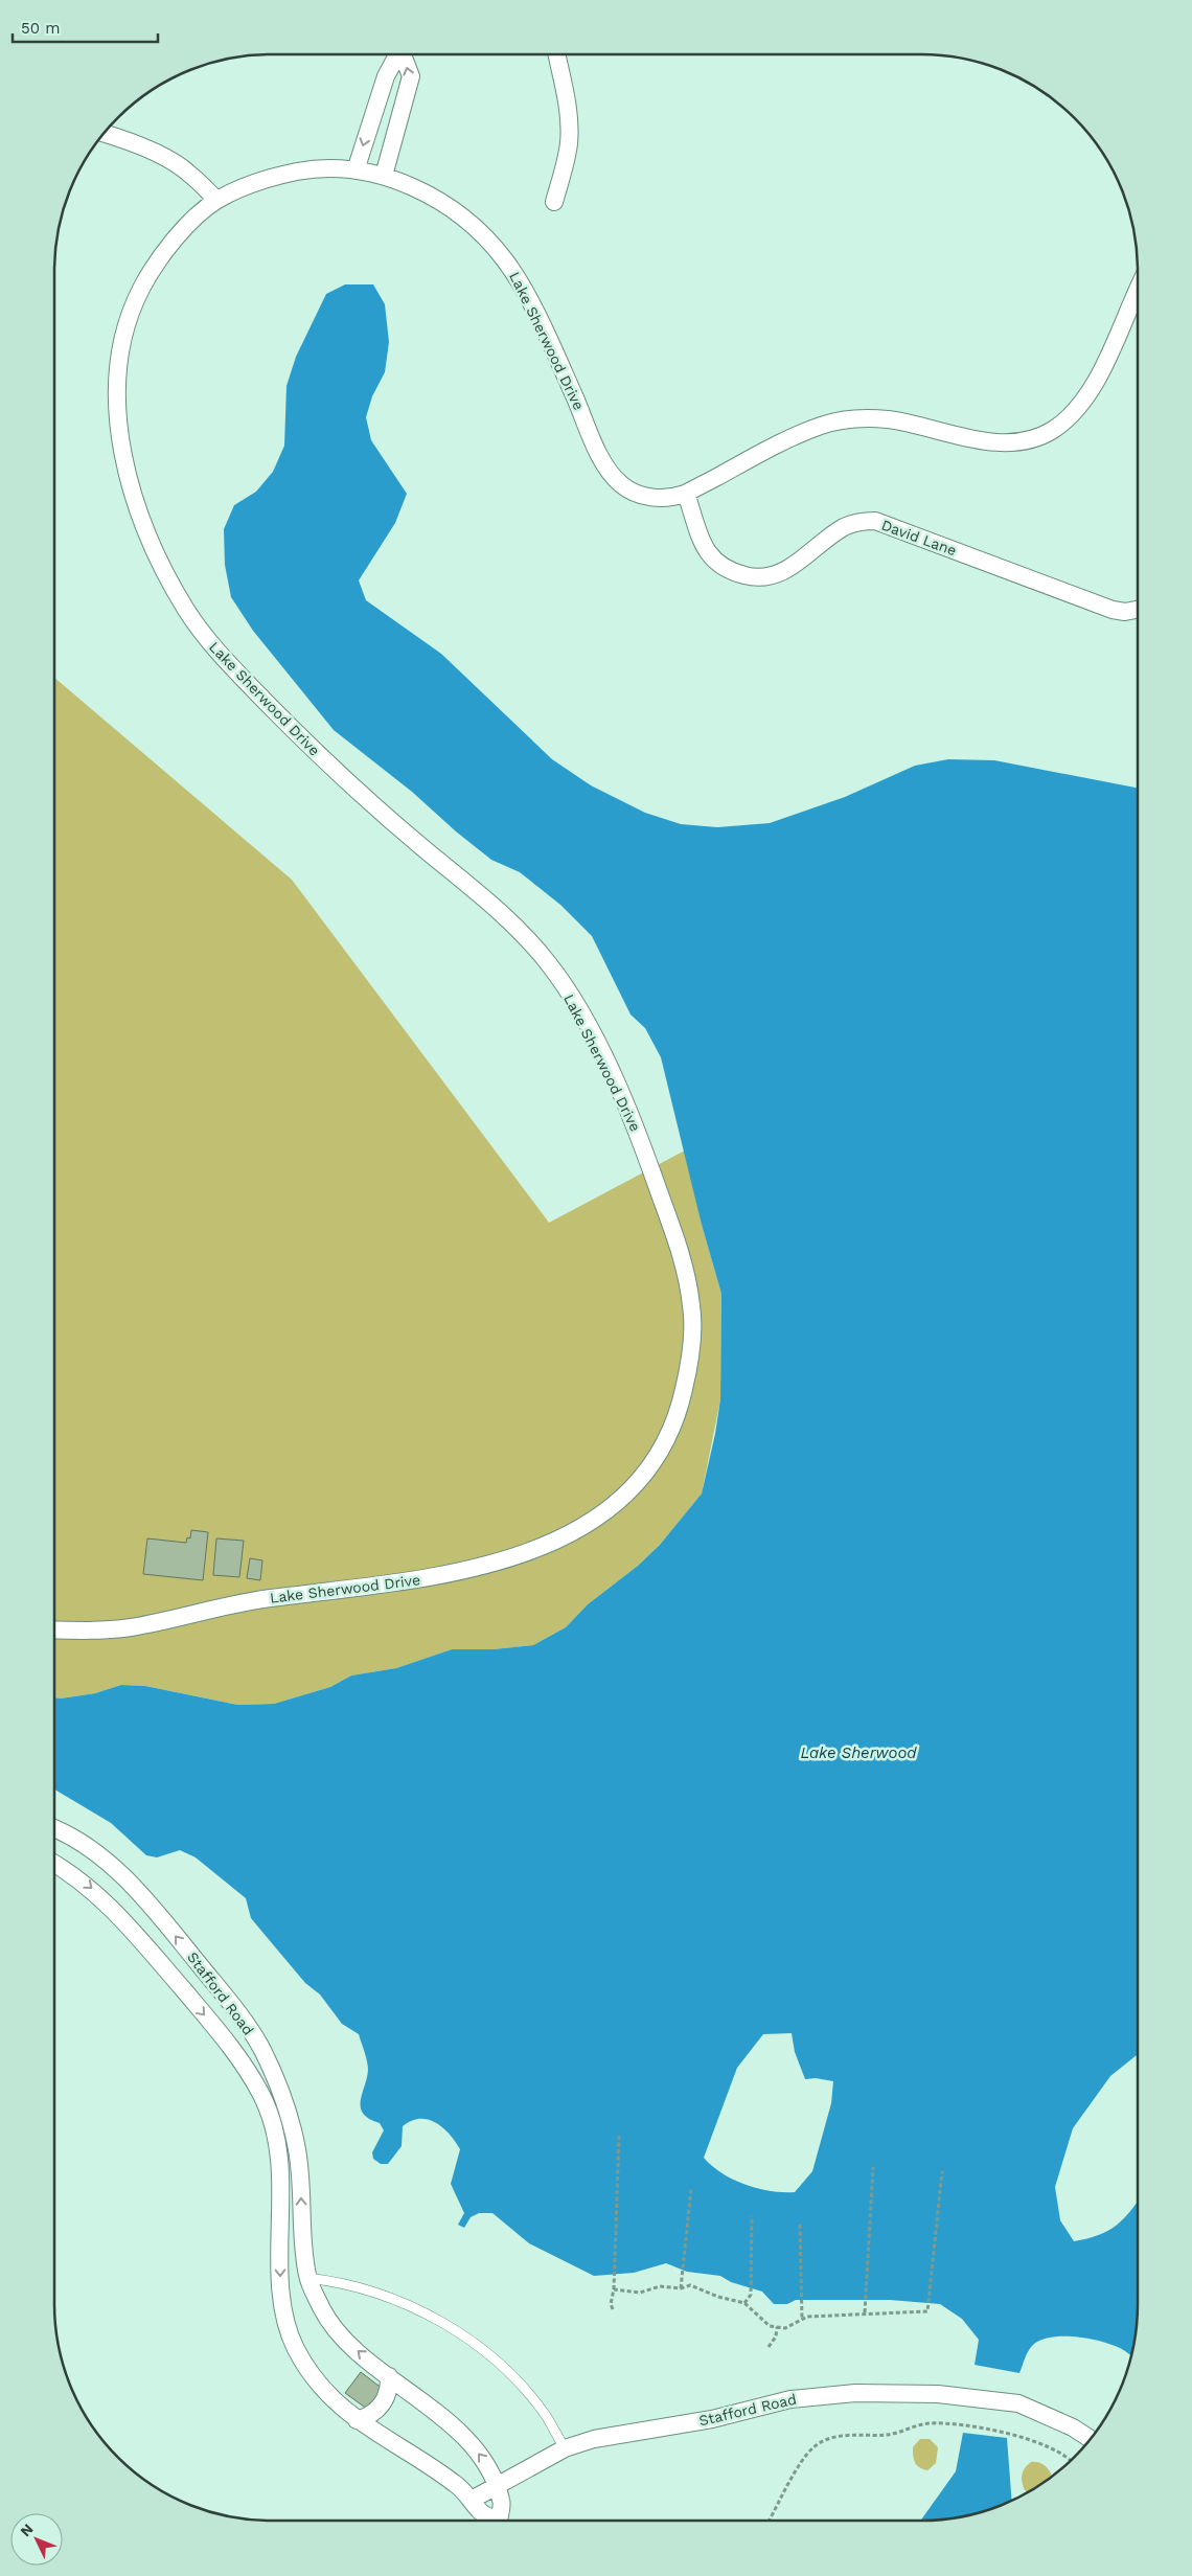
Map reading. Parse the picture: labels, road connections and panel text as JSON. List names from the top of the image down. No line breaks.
{"streets":{"street":["Lake Sherwood Drive","David Lane","Stafford Road"]},"crossings":[["Lake Sherwood Drive","David Lane"]],"water":["Lake Sherwood"],"scale_bar":"50 m","north":"top left"}
